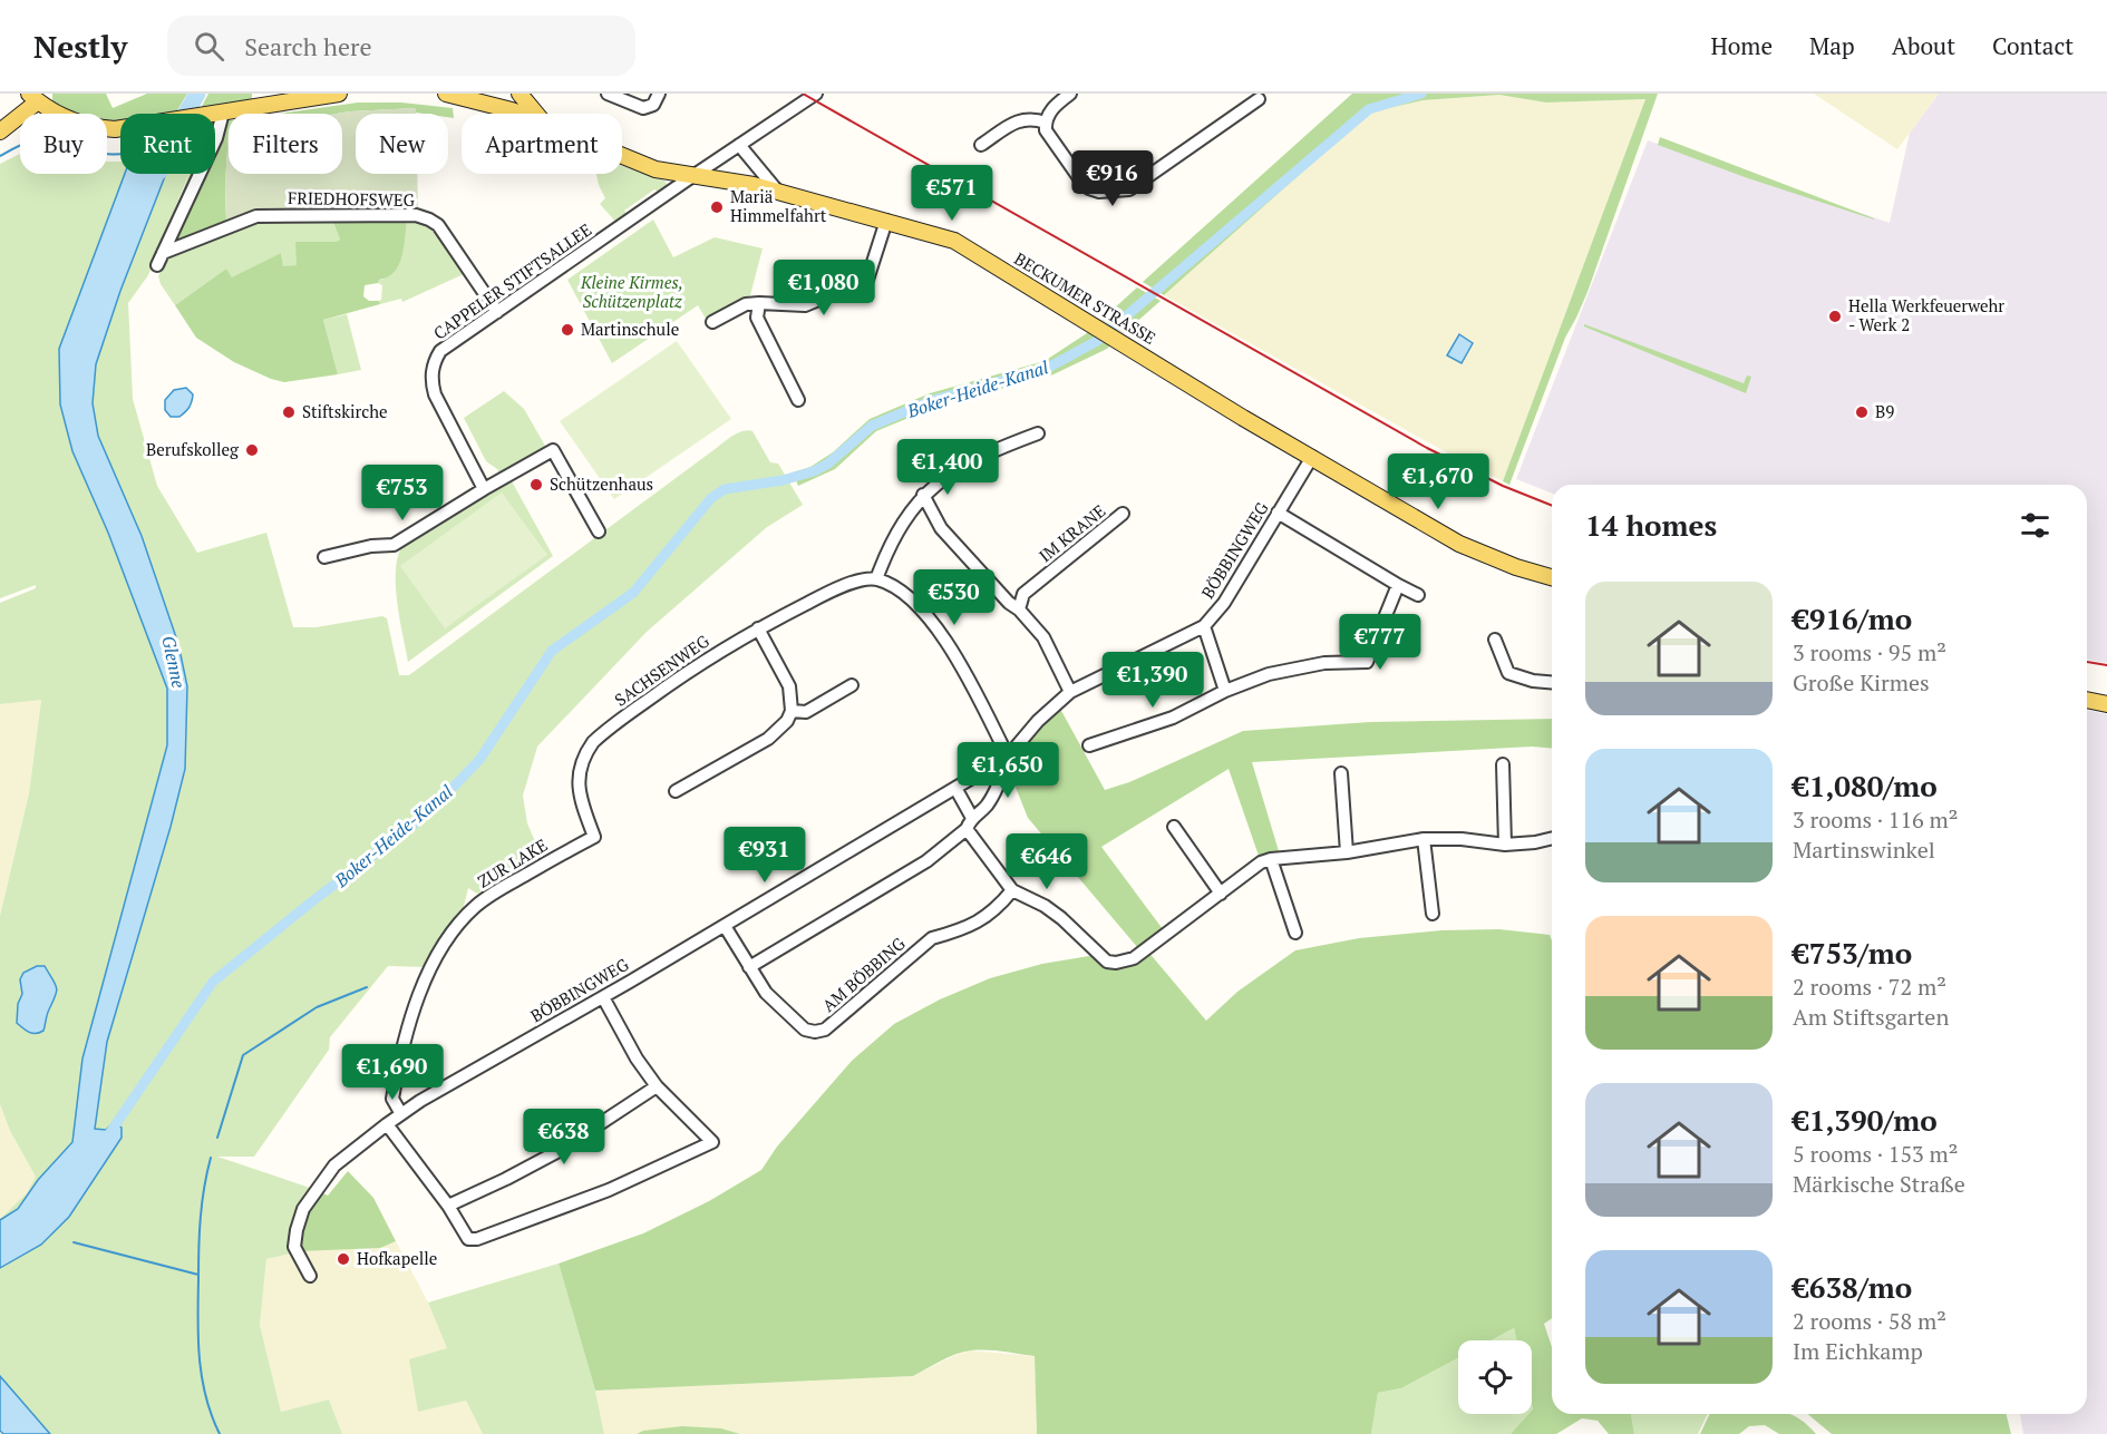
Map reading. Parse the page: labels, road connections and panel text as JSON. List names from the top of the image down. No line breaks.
{"streets":{"main road":["BECKUMER STRASSE"],"street":["FRIEDHOFSWEG","CAPPELER STIFTSALLEE","IM KRANE","BÖBBINGWEG","SACHSENWEG","ZUR LAKE","AM BÖBBING"]},"crossings":[["FRIEDHOFSWEG","CAPPELER STIFTSALLEE"],["CAPPELER STIFTSALLEE","BECKUMER STRASSE"],["BECKUMER STRASSE","BÖBBINGWEG"],["BÖBBINGWEG","ZUR LAKE"],["BÖBBINGWEG","AM BÖBBING"],["SACHSENWEG","ZUR LAKE"]],"water":["Boker-Heide-Kanal","Glenne"],"parks":["Kleine Kirmes, Schützenplatz"],"places":["Mariä Himmelfahrt","Hella Werkfeuerwehr - Werk 2","Martinschule","Stiftskirche","B9","Berufskolleg","Schützenhaus","Hofkapelle"],"page":{"header":"Nestly","search":"Search here","nav":["Home","Map","About","Contact"],"chip":["Buy","Rent","Filters","New","Apartment"],"price":["€916","€571","€1,080","€1,400","€1,670","€753","€530","€777","€1,390","€1,650","€931","€646","€1,690","€638"],"heading":"14 homes","list":[{"name":"€916/mo","note":"3 rooms · 95 m² · Große Kirmes"},{"name":"€1,080/mo","note":"3 rooms · 116 m² · Martinswinkel"},{"name":"€753/mo","note":"2 rooms · 72 m² · Am Stiftsgarten"},{"name":"€1,390/mo","note":"5 rooms · 153 m² · Märkische Straße"},{"name":"€638/mo","note":"2 rooms · 58 m² · Im Eichkamp"}]}}
